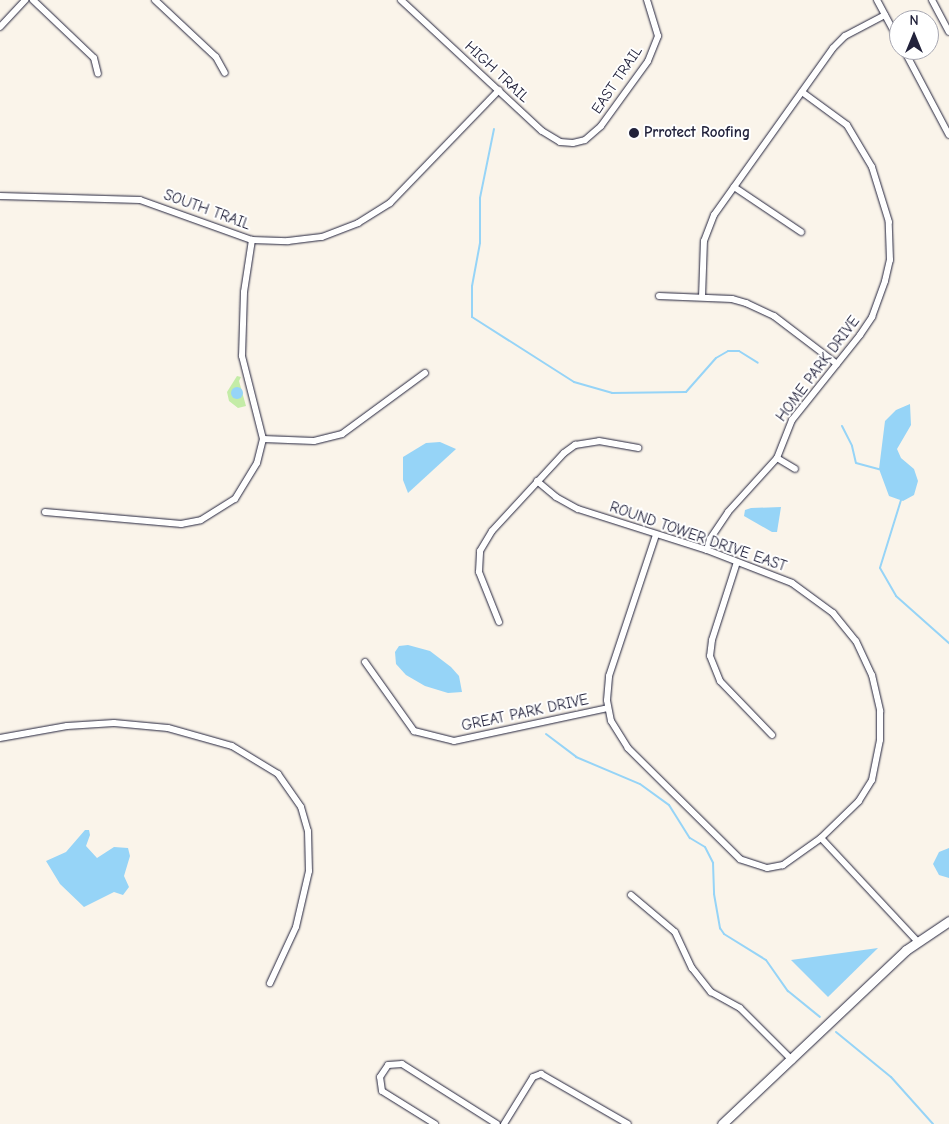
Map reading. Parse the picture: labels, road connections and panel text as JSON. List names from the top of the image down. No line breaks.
{"streets":{"street":["HIGH TRAIL","EAST TRAIL","SOUTH TRAIL","HOME PARK DRIVE","ROUND TOWER DRIVE EAST","GREAT PARK DRIVE"]},"crossings":[["HIGH TRAIL","EAST TRAIL"],["HIGH TRAIL","SOUTH TRAIL"],["HOME PARK DRIVE","ROUND TOWER DRIVE EAST"],["ROUND TOWER DRIVE EAST","GREAT PARK DRIVE"]],"places":["Prrotect Roofing"],"north":"top"}
